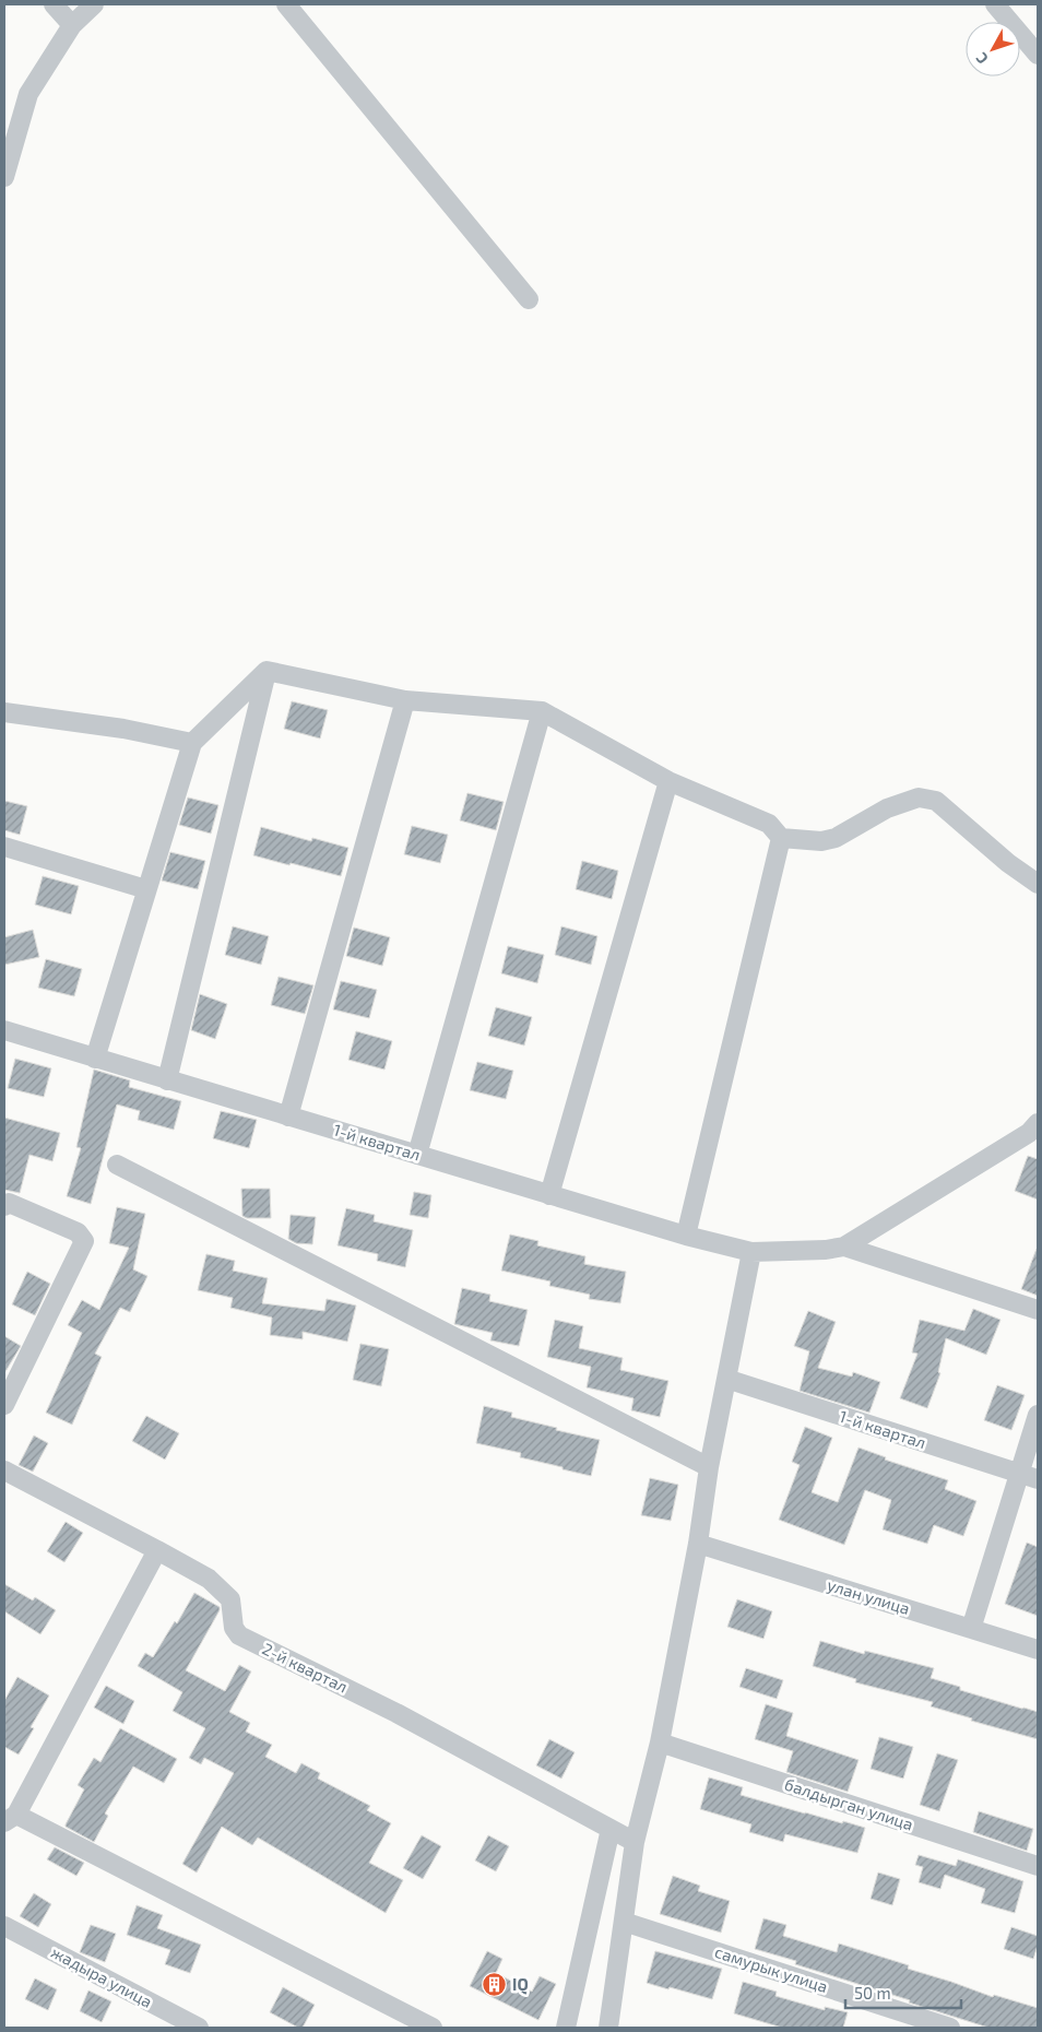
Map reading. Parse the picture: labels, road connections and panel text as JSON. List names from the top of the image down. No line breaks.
{"streets":{"street":["1-й квартал","улан улица","2-й квартал","балдырган улица","самурык улица","жадыра улица"]},"places":{"building":["IQ"]},"scale_bar":"50 m","north":"bottom left"}
